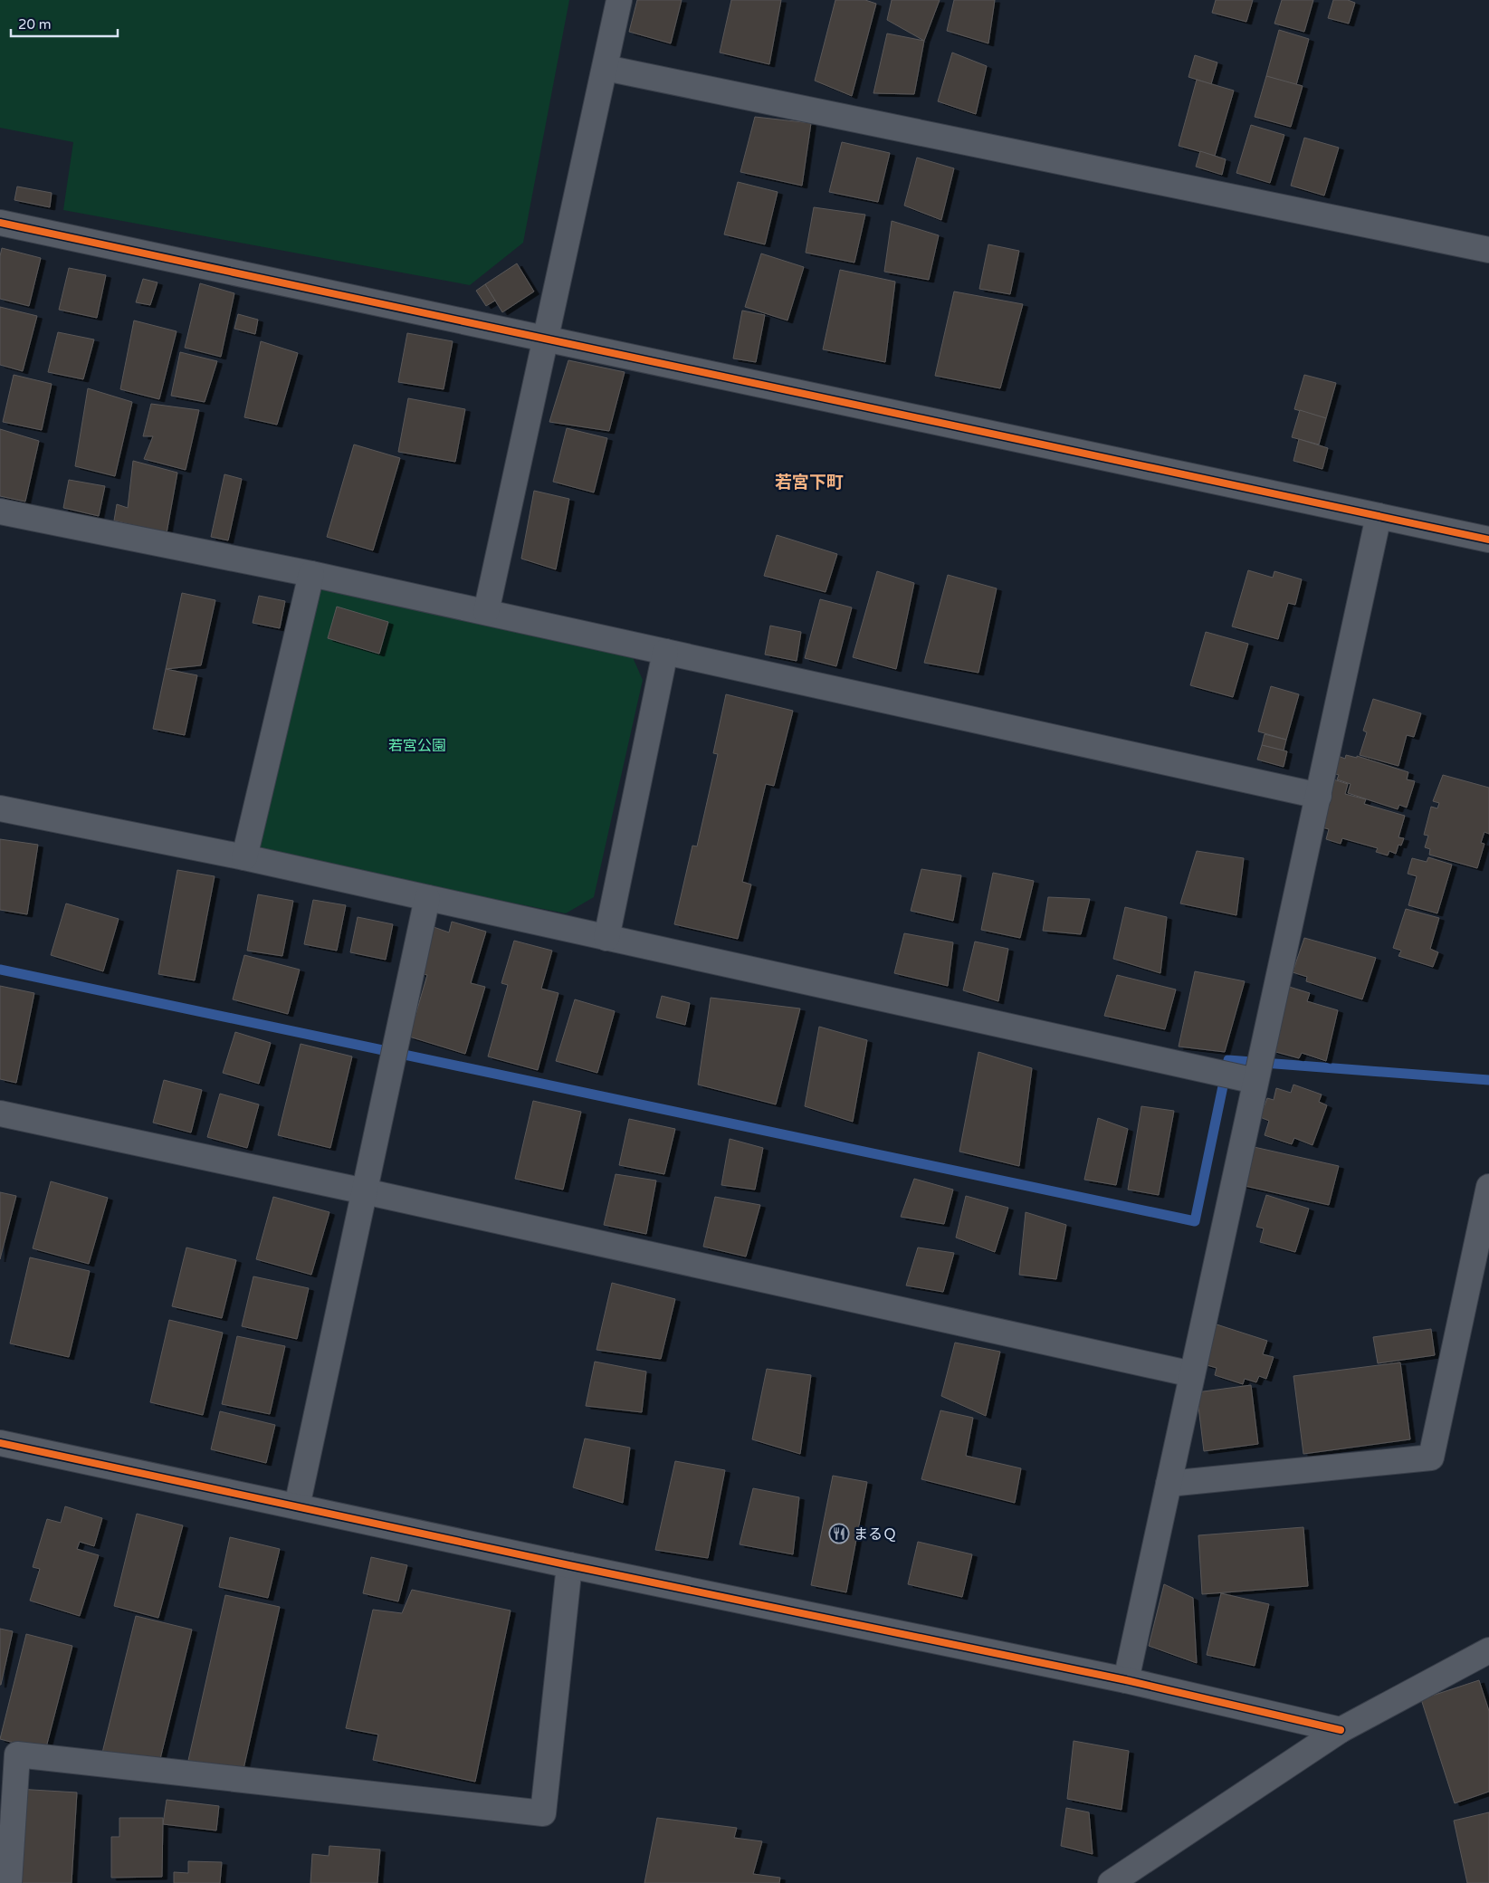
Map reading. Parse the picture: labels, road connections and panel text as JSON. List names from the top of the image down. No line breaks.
{"districts":["若宮下町"],"parks":["若宮公園"],"places":{"restaurant":["まるＱ"]},"scale_bar":"20 m"}
